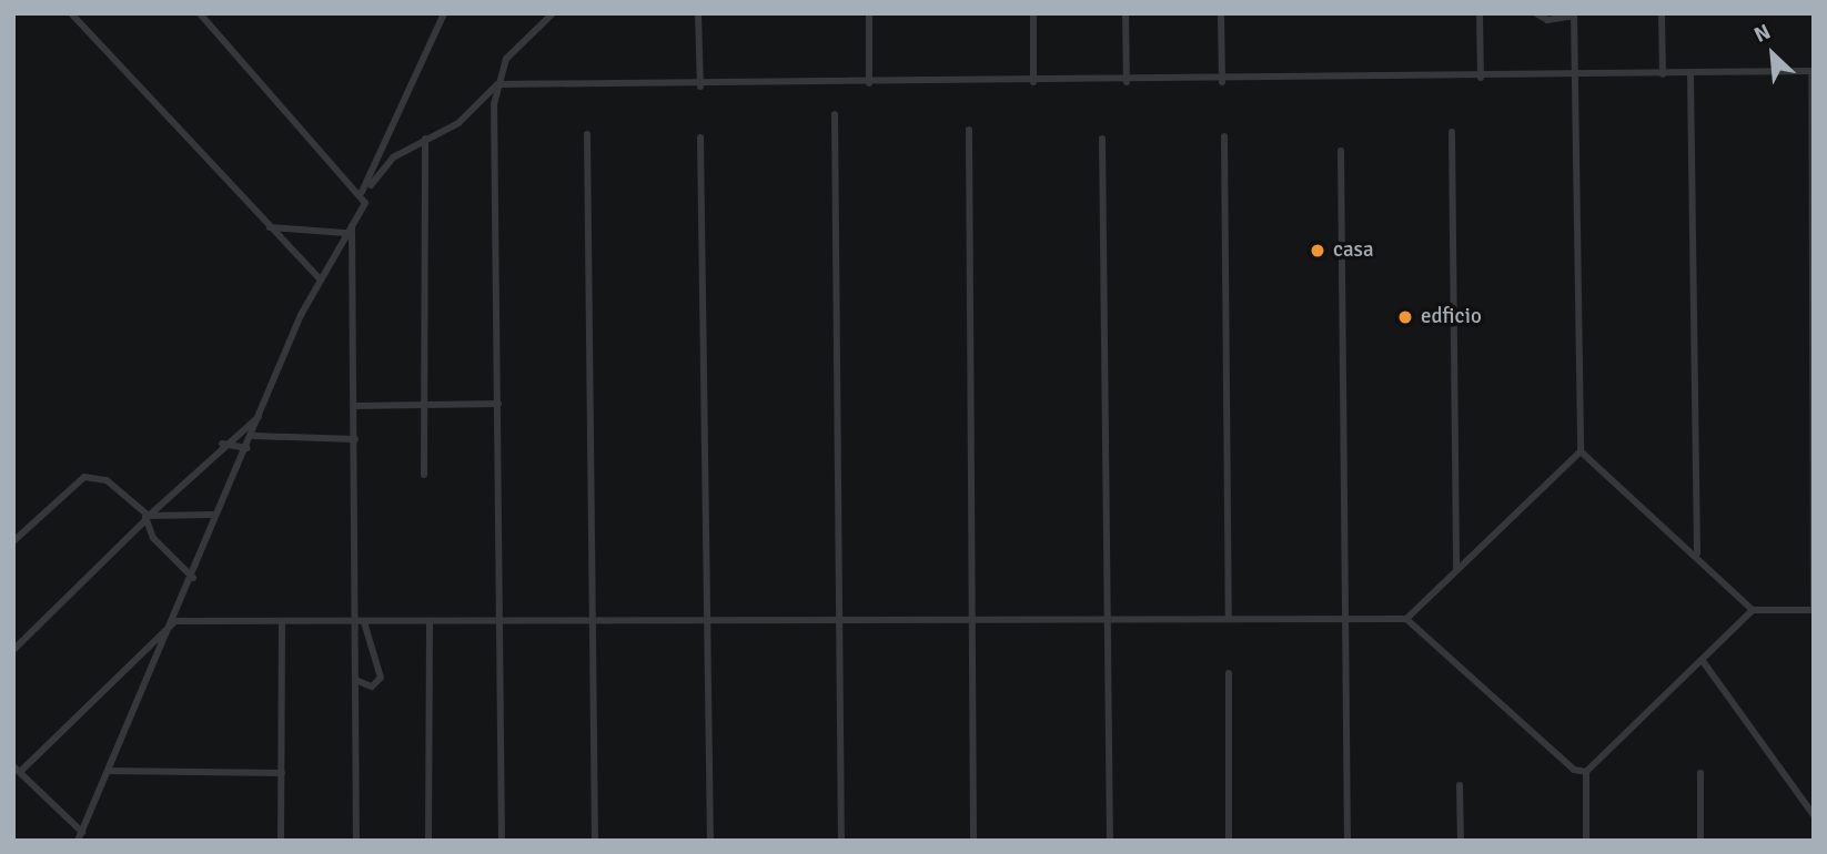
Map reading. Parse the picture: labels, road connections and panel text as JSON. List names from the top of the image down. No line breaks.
{"places":["casa","edficio"],"north":"top left"}
